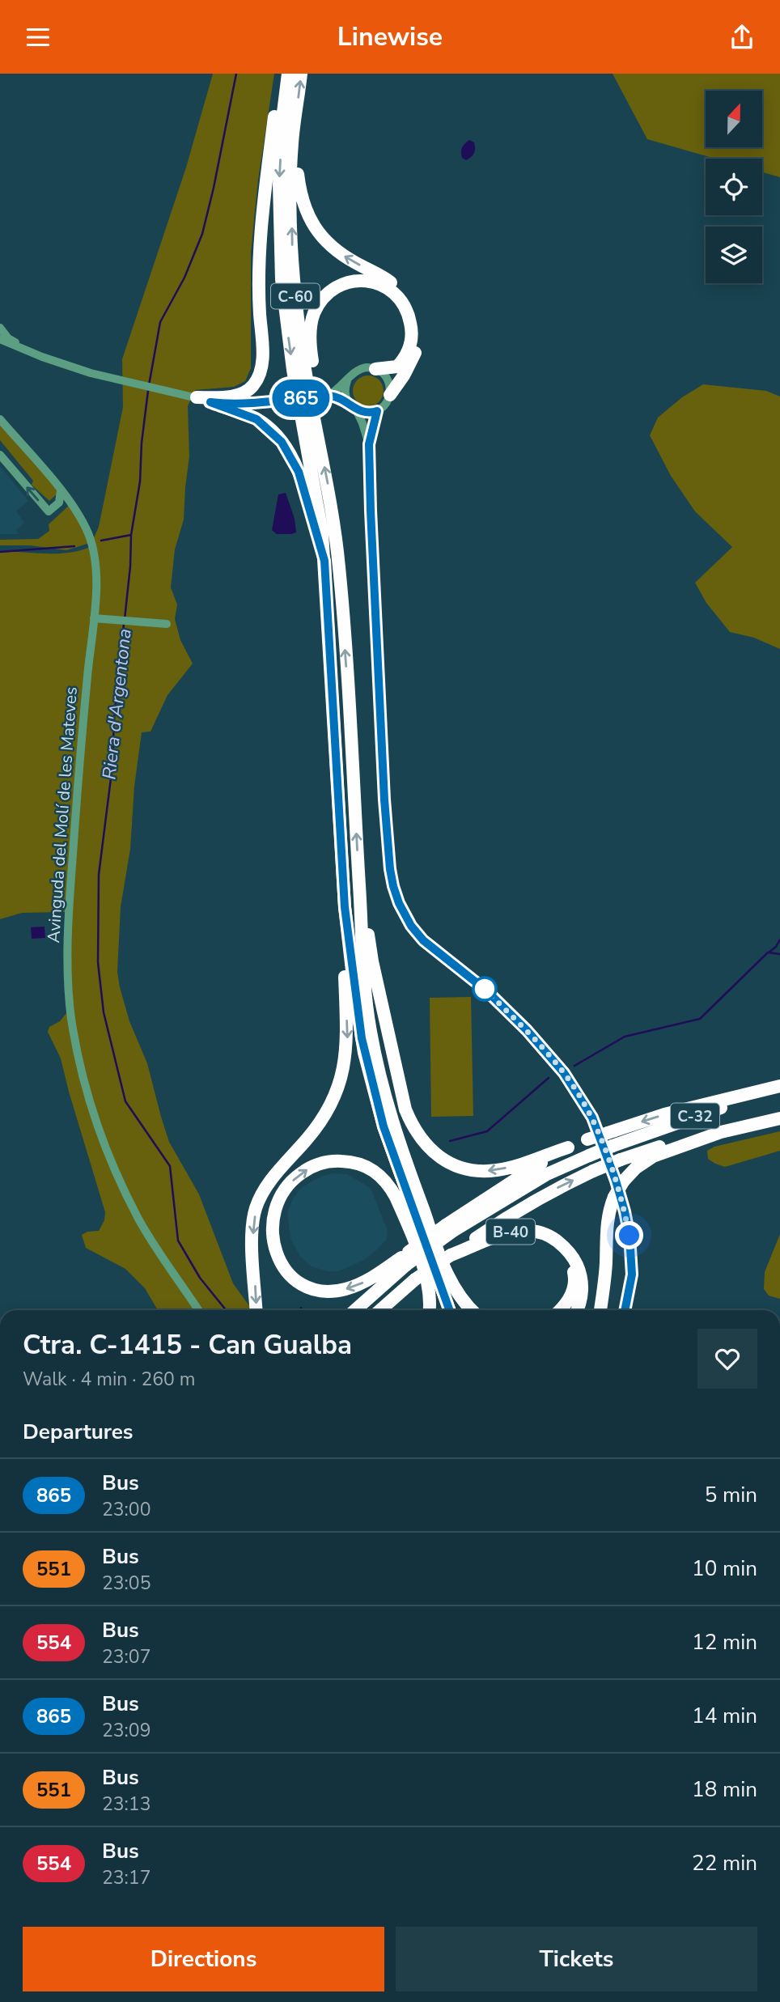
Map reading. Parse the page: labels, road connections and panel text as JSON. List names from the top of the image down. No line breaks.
{"streets":{"highway":["C-60","C-32","B-40"],"street":["Avinguda del Molí de les Mateves"]},"crossings":[["C-32","B-40"]],"water":["Riera d'Argentona"],"lines":["bus line 865"],"north":"top","page":{"header":"Linewise","on_map":"865","heading":[["Ctra. C-1415 - Can Gualba","Walk · 4 min · 260 m"],"Departures"],"list":[{"mark":"865","name":"Bus","note":"23:00","value":"5 min"},{"mark":"551","name":"Bus","note":"23:05","value":"10 min"},{"mark":"554","name":"Bus","note":"23:07","value":"12 min"},{"mark":"865","name":"Bus","note":"23:09","value":"14 min"},{"mark":"551","name":"Bus","note":"23:13","value":"18 min"},{"mark":"554","name":"Bus","note":"23:17","value":"22 min"}],"buttons":["Directions","Tickets"]}}
